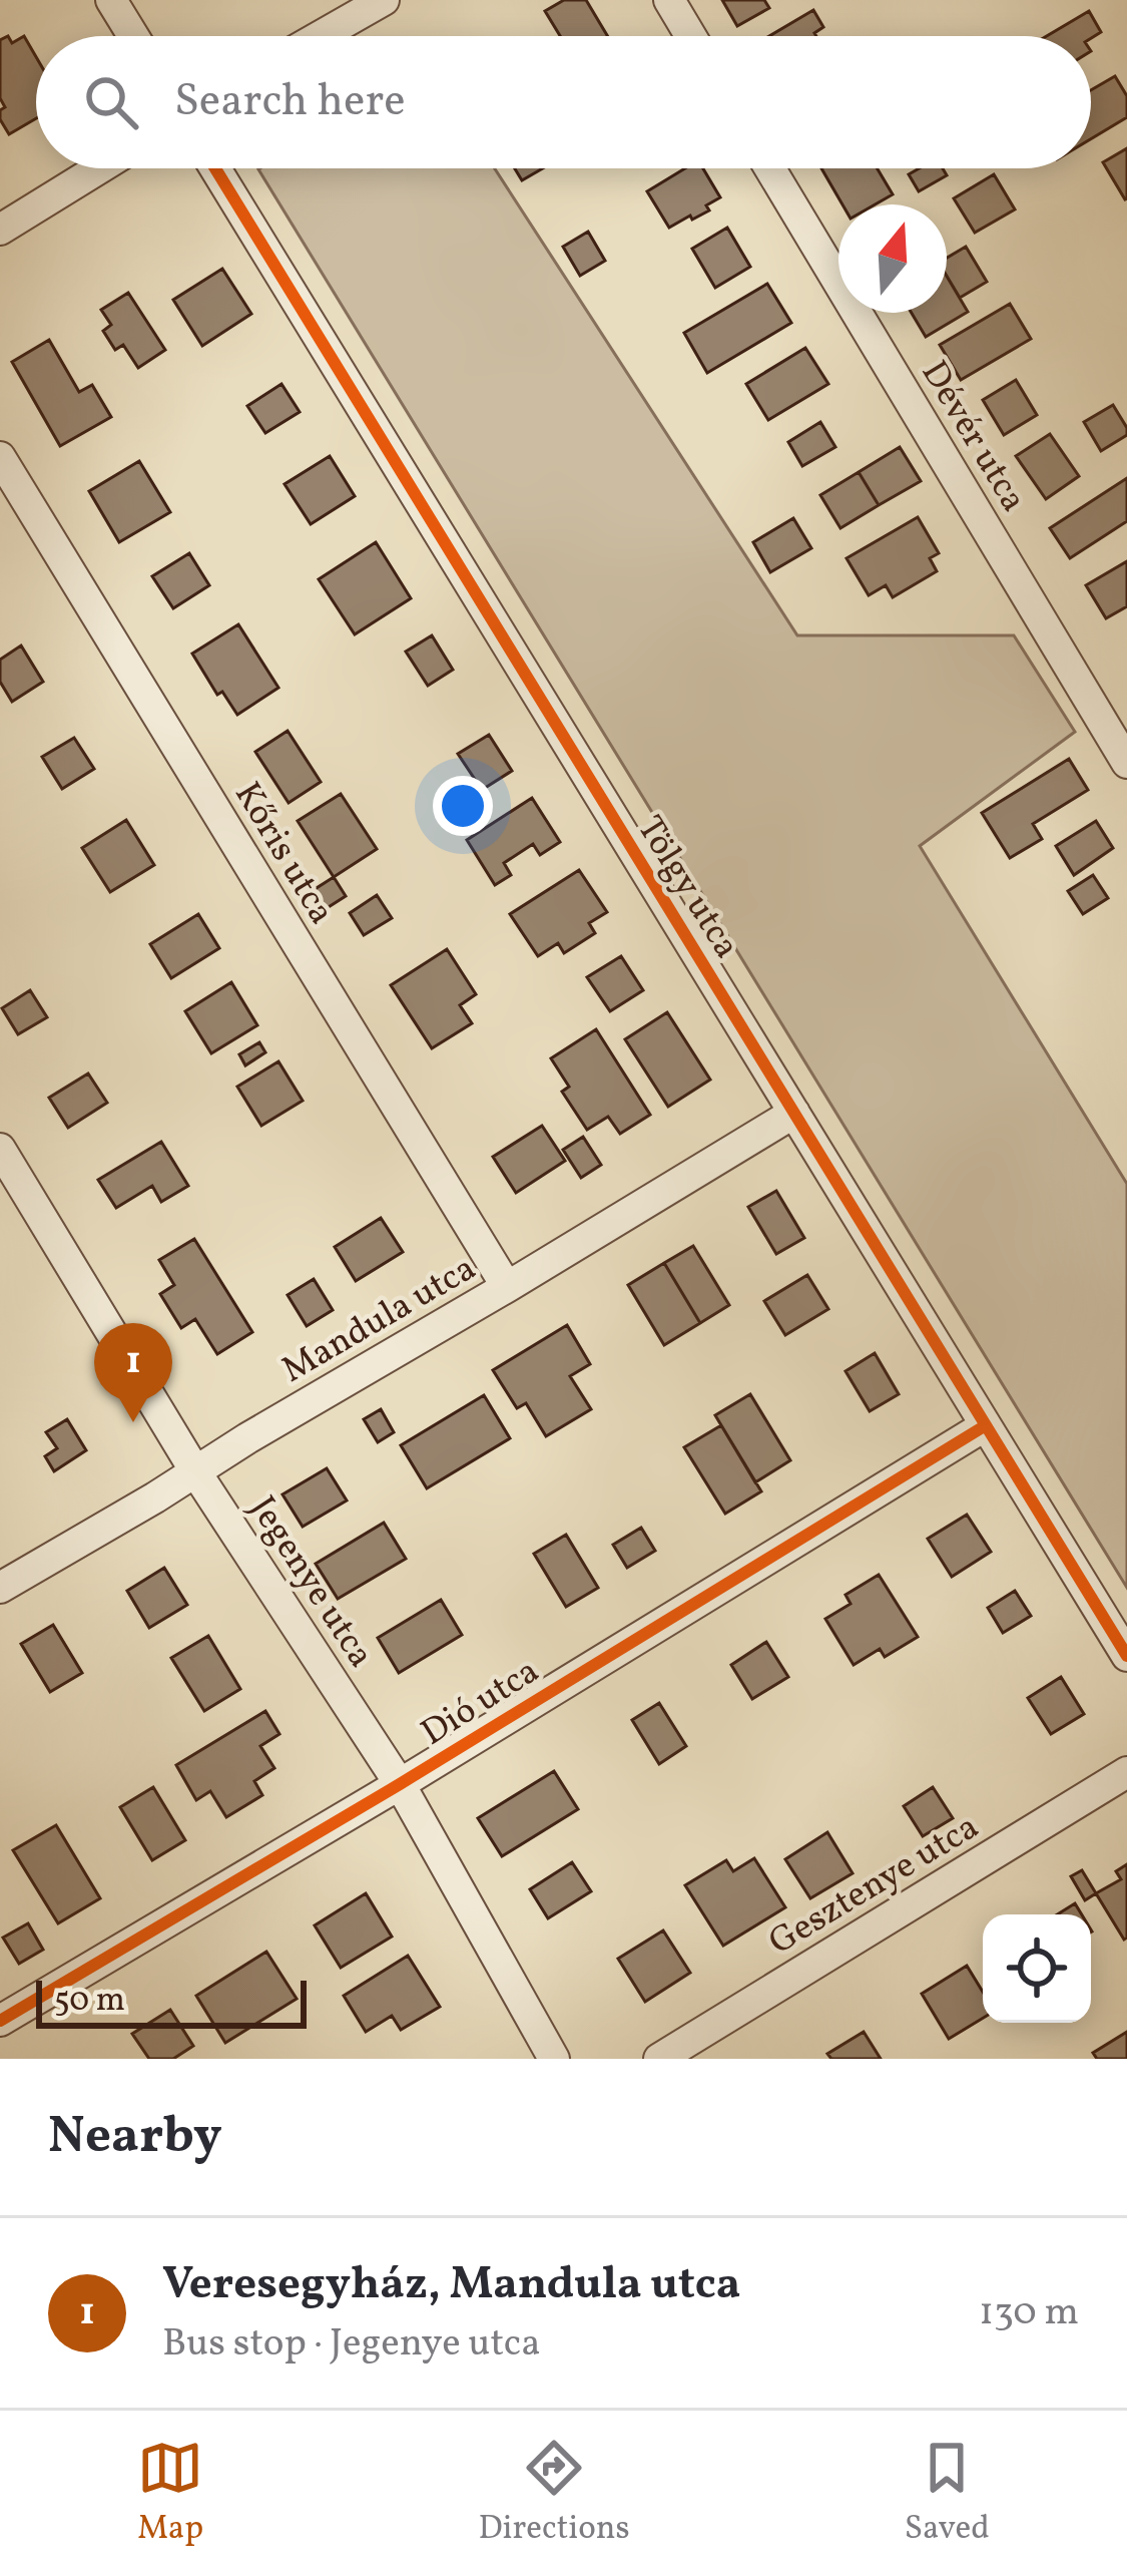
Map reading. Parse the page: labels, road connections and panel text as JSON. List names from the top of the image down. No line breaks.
{"streets":{"street":["Dévér utca","Kőris utca","Tölgy utca","Mandula utca","Jegenye utca","Dió utca","Gesztenye utca"]},"crossings":[["Kőris utca","Mandula utca"],["Tölgy utca","Mandula utca"],["Tölgy utca","Dió utca"],["Mandula utca","Jegenye utca"],["Jegenye utca","Dió utca"]],"scale_bar":"50 m","north":"top","page":{"search":"Search here","pins":"1","scale":"50 m","heading":"Nearby","list":[{"mark":"1","name":"Veresegyház, Mandula utca","note":"Bus stop · Jegenye utca","value":"130 m"}],"nav":["Map","Directions","Saved"]}}
